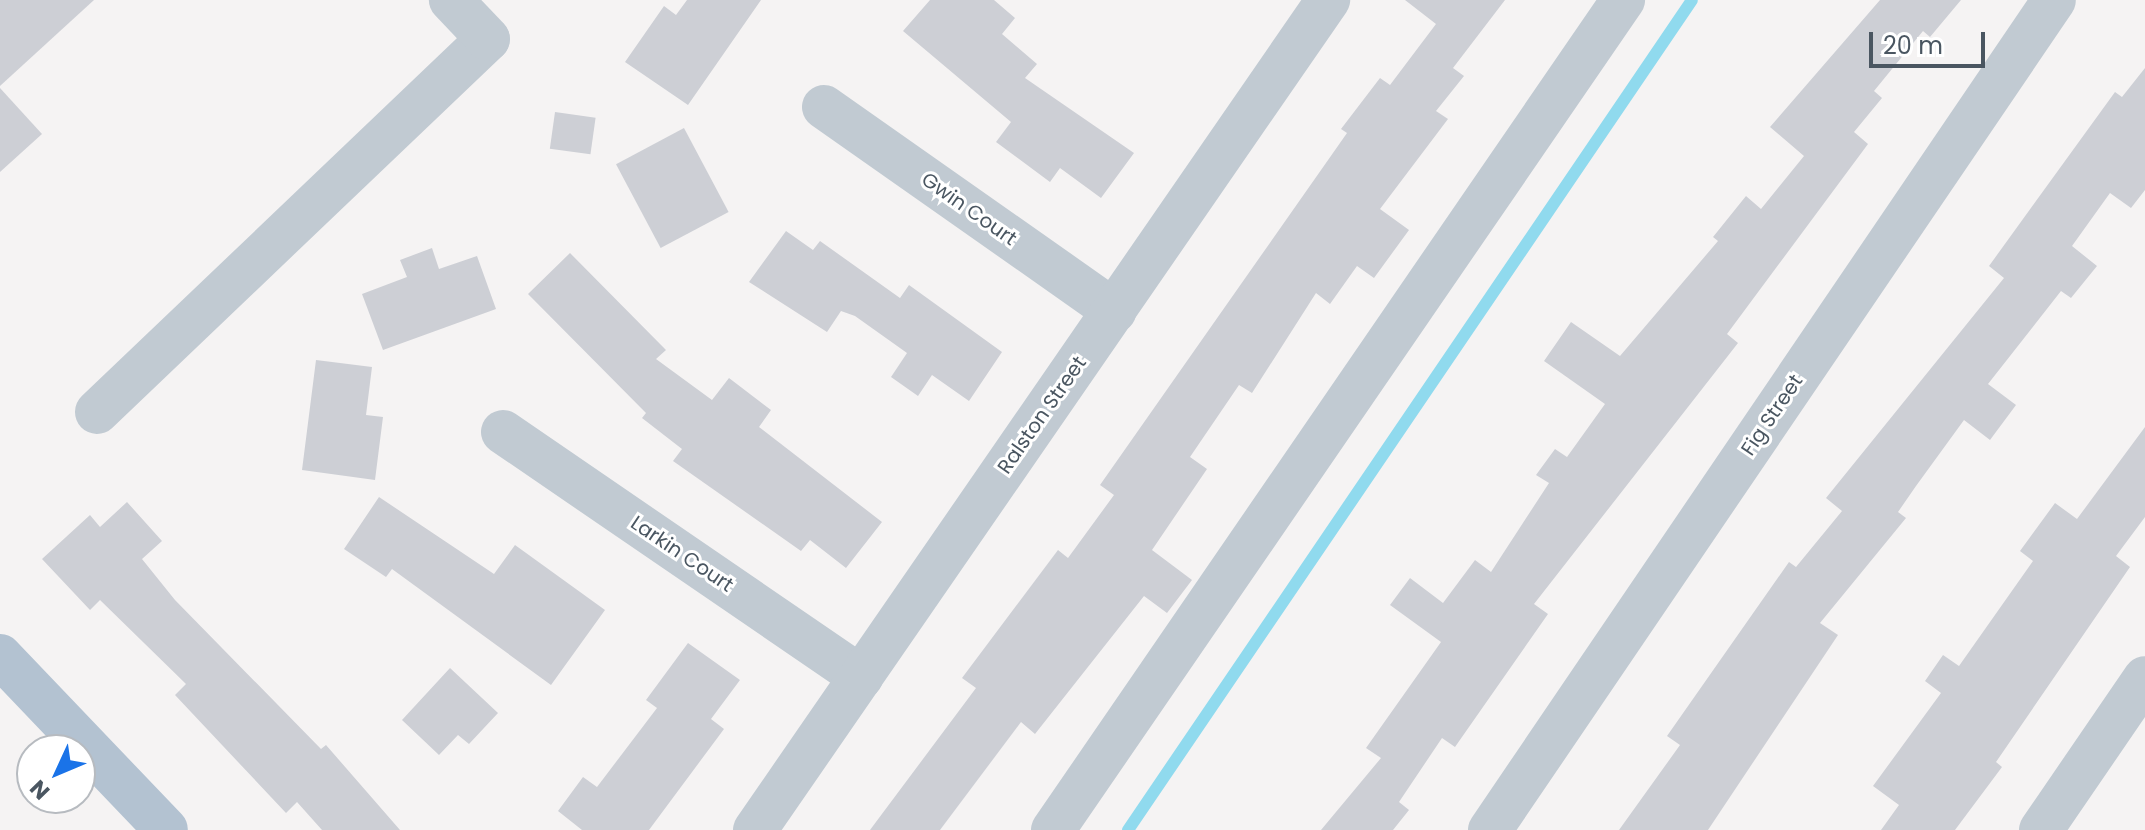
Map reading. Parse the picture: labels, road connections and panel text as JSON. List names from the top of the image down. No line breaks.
{"streets":{"street":["Gwin Court","Ralston Street","Fig Street","Larkin Court"]},"crossings":[["Gwin Court","Ralston Street"],["Ralston Street","Larkin Court"]],"scale_bar":"20 m","north":"bottom left"}
